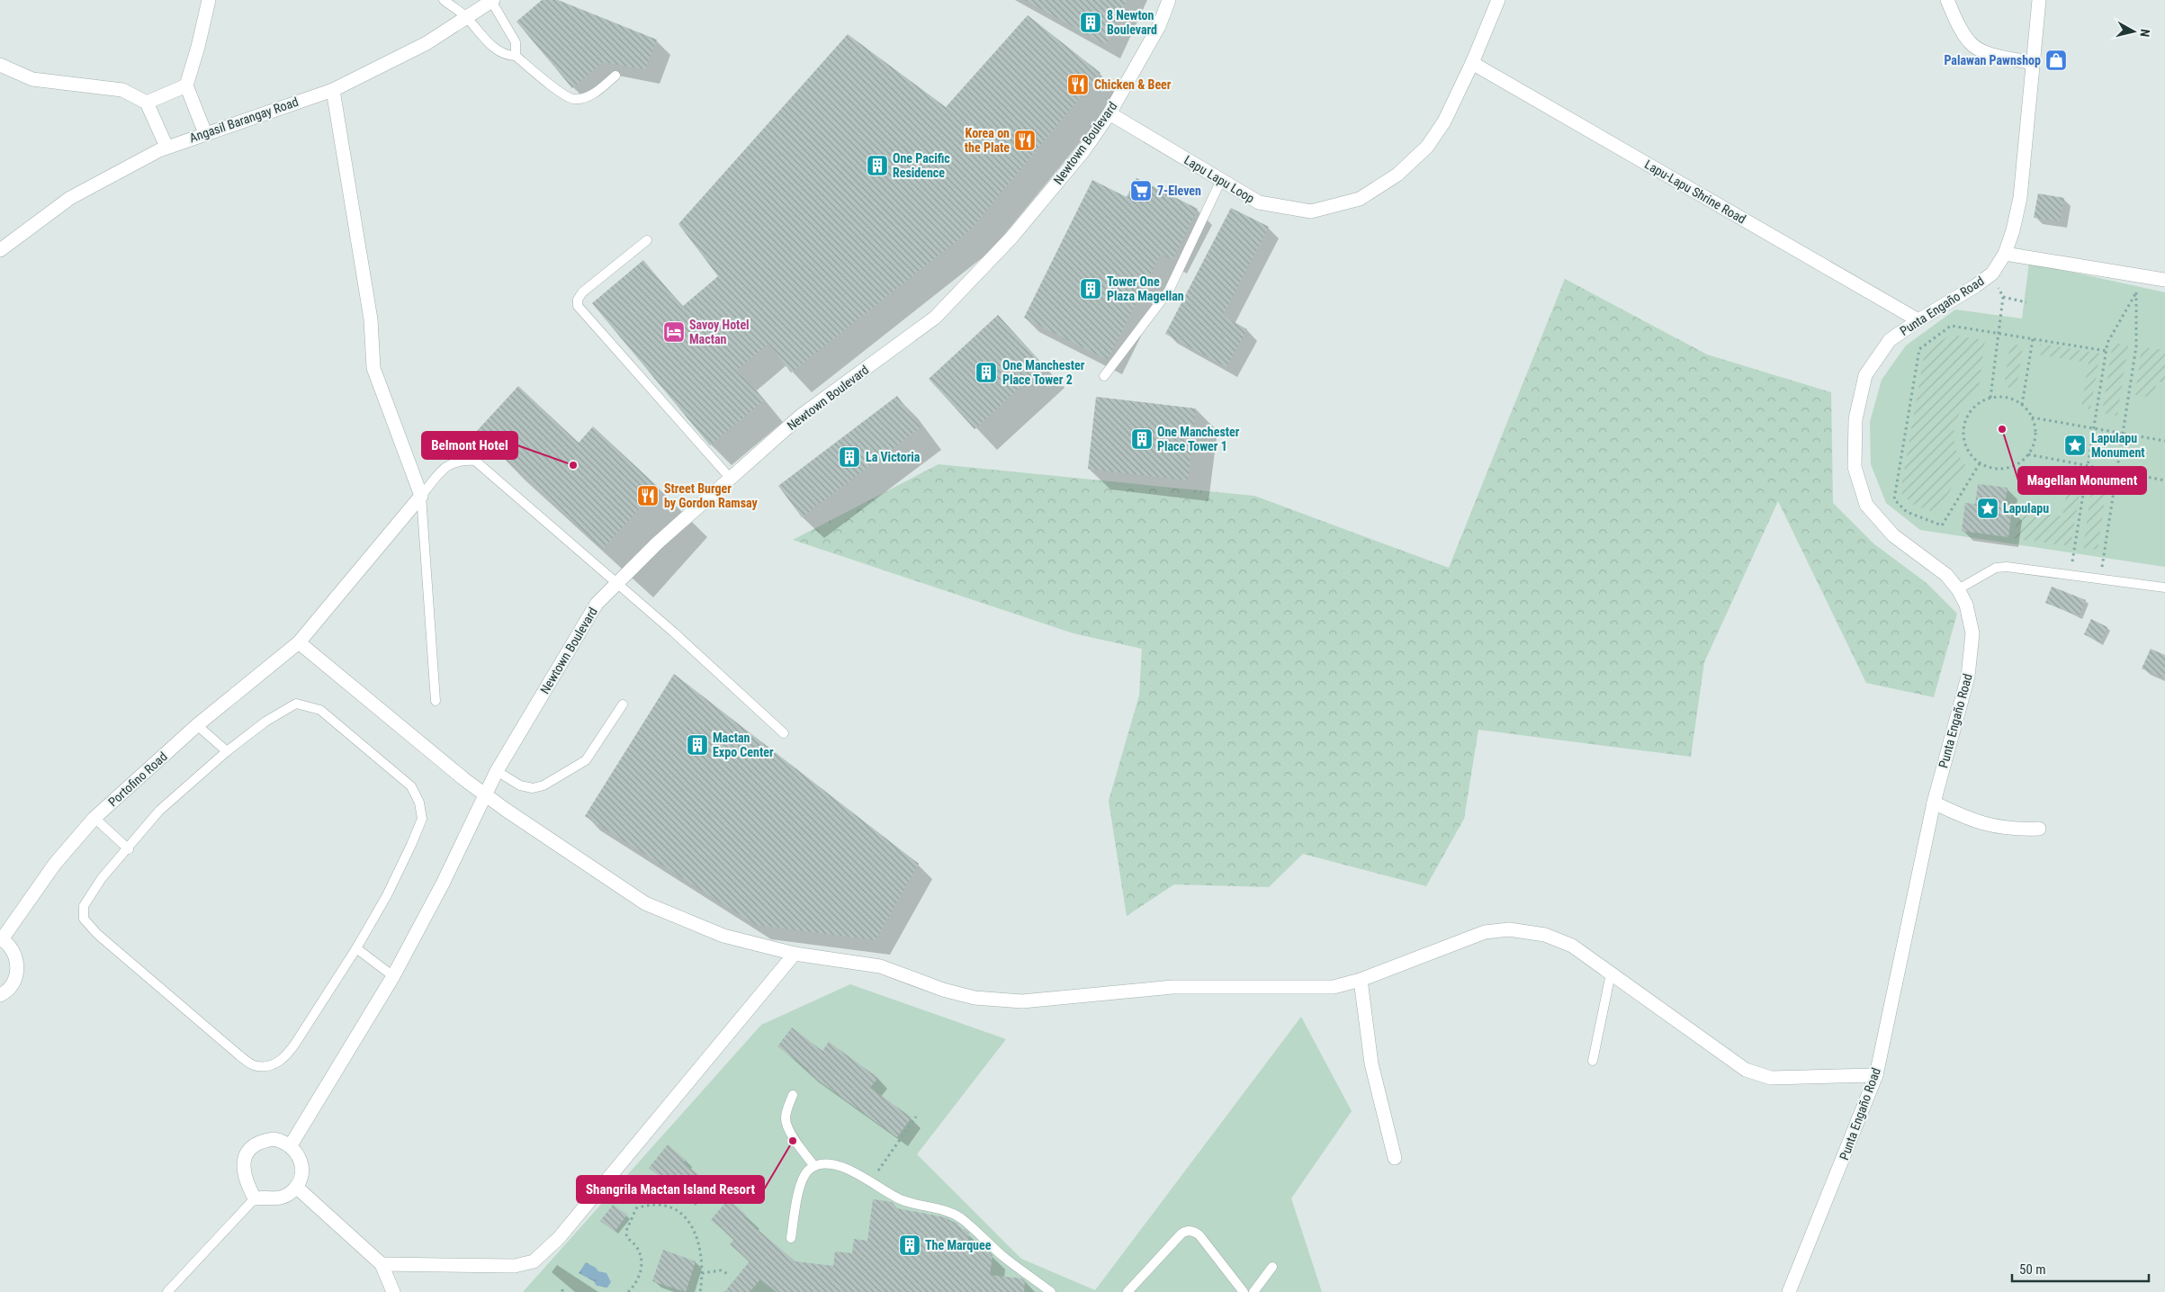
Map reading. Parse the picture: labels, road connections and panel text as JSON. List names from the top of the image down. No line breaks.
{"streets":{"street":["Angasil Barangay Road","Newtown Boulevard","Lapu Lapu Loop","Lapu-Lapu Shrine Road","Punta Engaño Road","Portofino Road"]},"crossings":[["Newtown Boulevard","Lapu Lapu Loop"],["Lapu Lapu Loop","Lapu-Lapu Shrine Road"],["Lapu-Lapu Shrine Road","Punta Engaño Road"]],"places":{"building":["8 Newton Boulevard","One Pacific Residence","Tower One Plaza Magellan","One Manchester Place Tower 2","One Manchester Place Tower 1","La Victoria","Mactan Expo Center","The Marquee"],"shop":["Palawan Pawnshop"],"restaurant":["Chicken & Beer","Korea on the Plate","Street Burger by Gordon Ramsay"],"supermarket":["7-Eleven"],"hotel":["Savoy Hotel Mactan"],"other":["Magellan Monument","Belmont Hotel","Shangrila Mactan Island Resort"],"place":["Lapulapu Monument","Lapulapu"]},"scale_bar":"50 m","north":"right"}
